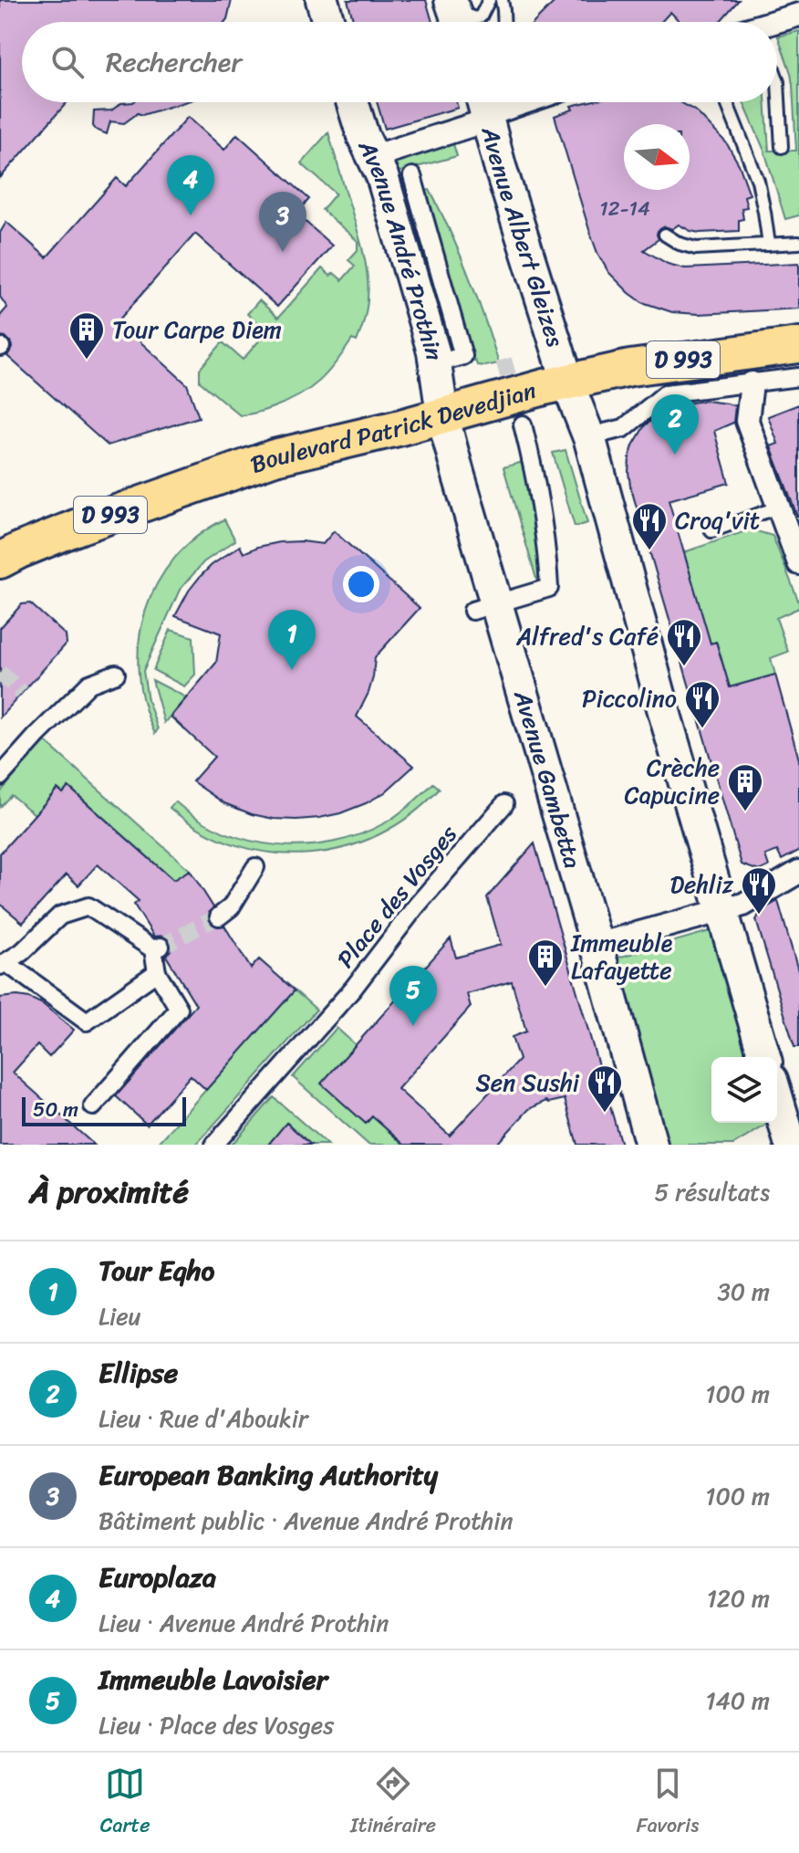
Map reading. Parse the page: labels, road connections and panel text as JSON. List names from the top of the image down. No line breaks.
{"streets":{"main road":["Avenue Albert Gleizes","Avenue André Prothin","D 993","Boulevard Patrick Devedjian","Avenue Gambetta"],"street":["Place des Vosges"]},"crossings":[["Avenue Albert Gleizes","Boulevard Patrick Devedjian"],["Avenue André Prothin","Boulevard Patrick Devedjian"],["Avenue André Prothin","Avenue Gambetta"],["Boulevard Patrick Devedjian","Avenue Gambetta"]],"places":{"building":["Tour Carpe Diem","Crèche Capucine","Immeuble Lafayette"],"restaurant":["Croq'vit","Alfred's Café","Piccolino","Dehliz","Sen Sushi"]},"house_numbers":["12-14"],"scale_bar":"50 m","north":"right","page":{"search":"Rechercher","pins":["4","3","2","1","5"],"scale":"50 m","heading":["À proximité","5 résultats"],"list":[{"mark":"1","name":"Tour Eqho","note":"Lieu","value":"30 m"},{"mark":"2","name":"Ellipse","note":"Lieu · Rue d'Aboukir","value":"100 m"},{"mark":"3","name":"European Banking Authority","note":"Bâtiment public · Avenue André Prothin","value":"100 m"},{"mark":"4","name":"Europlaza","note":"Lieu · Avenue André Prothin","value":"120 m"},{"mark":"5","name":"Immeuble Lavoisier","note":"Lieu · Place des Vosges","value":"140 m"}],"nav":["Carte","Itinéraire","Favoris"]}}
